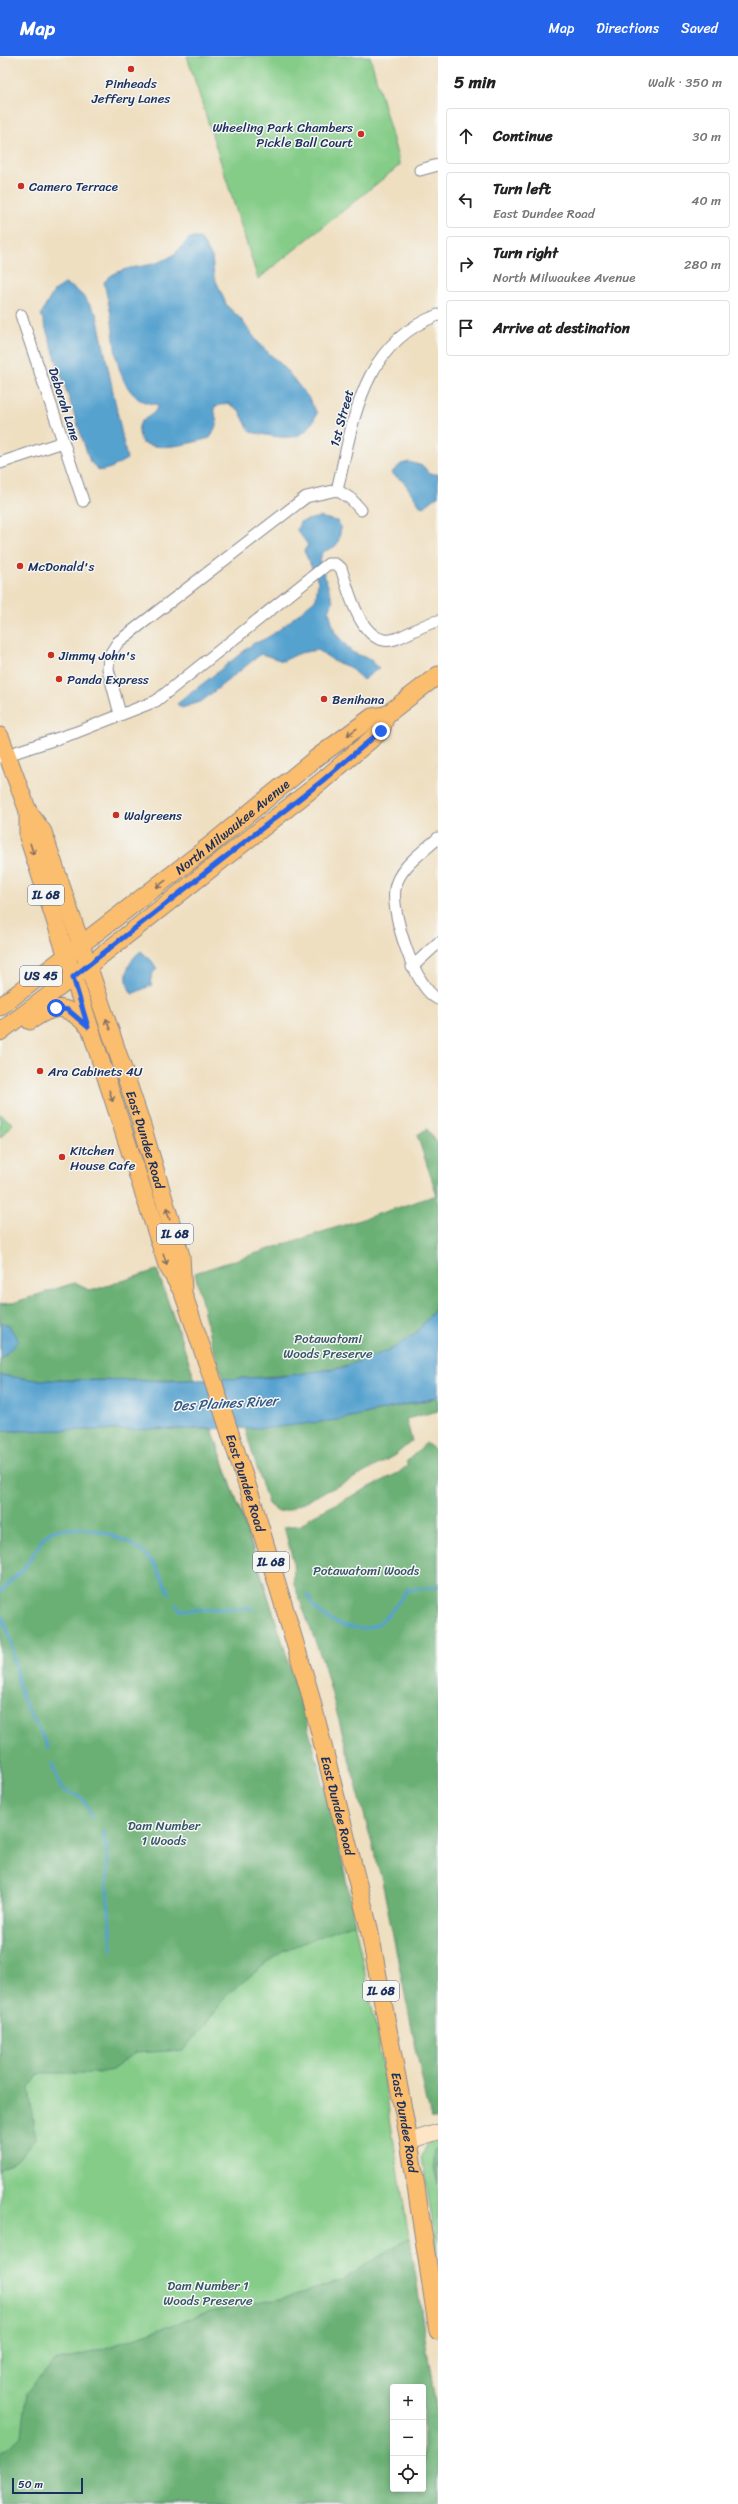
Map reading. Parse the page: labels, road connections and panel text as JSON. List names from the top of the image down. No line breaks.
{"streets":{"main road":["North Milwaukee Avenue","IL 68","US 45","East Dundee Road"],"street":["Deborah Lane","1st Street"]},"crossings":[["North Milwaukee Avenue","US 45"],["North Milwaukee Avenue","East Dundee Road"],["US 45","East Dundee Road"]],"water":["Des Plaines River"],"parks":["Potawatomi Woods Preserve","Potawatomi Woods","Dam Number 1 Woods","Dam Number 1 Woods Preserve"],"places":["Pinheads Jeffery Lanes","Wheeling Park Chambers Pickle Ball Court","Camero Terrace","McDonald's","Jimmy John's","Panda Express","Benihana","Walgreens","Ara Cabinets 4U","Kitchen House Cafe"],"scale_bar":"50 m","page":{"header":"Map","nav":["Map","Directions","Saved"],"heading":["5 min","Walk · 350 m"],"list":[["Continue","30 m"],["Turn left","East Dundee Road","40 m"],["Turn right","North Milwaukee Avenue","280 m"],"Arrive at destination"],"map_buttons":["+","−"],"scale":"50 m"}}
